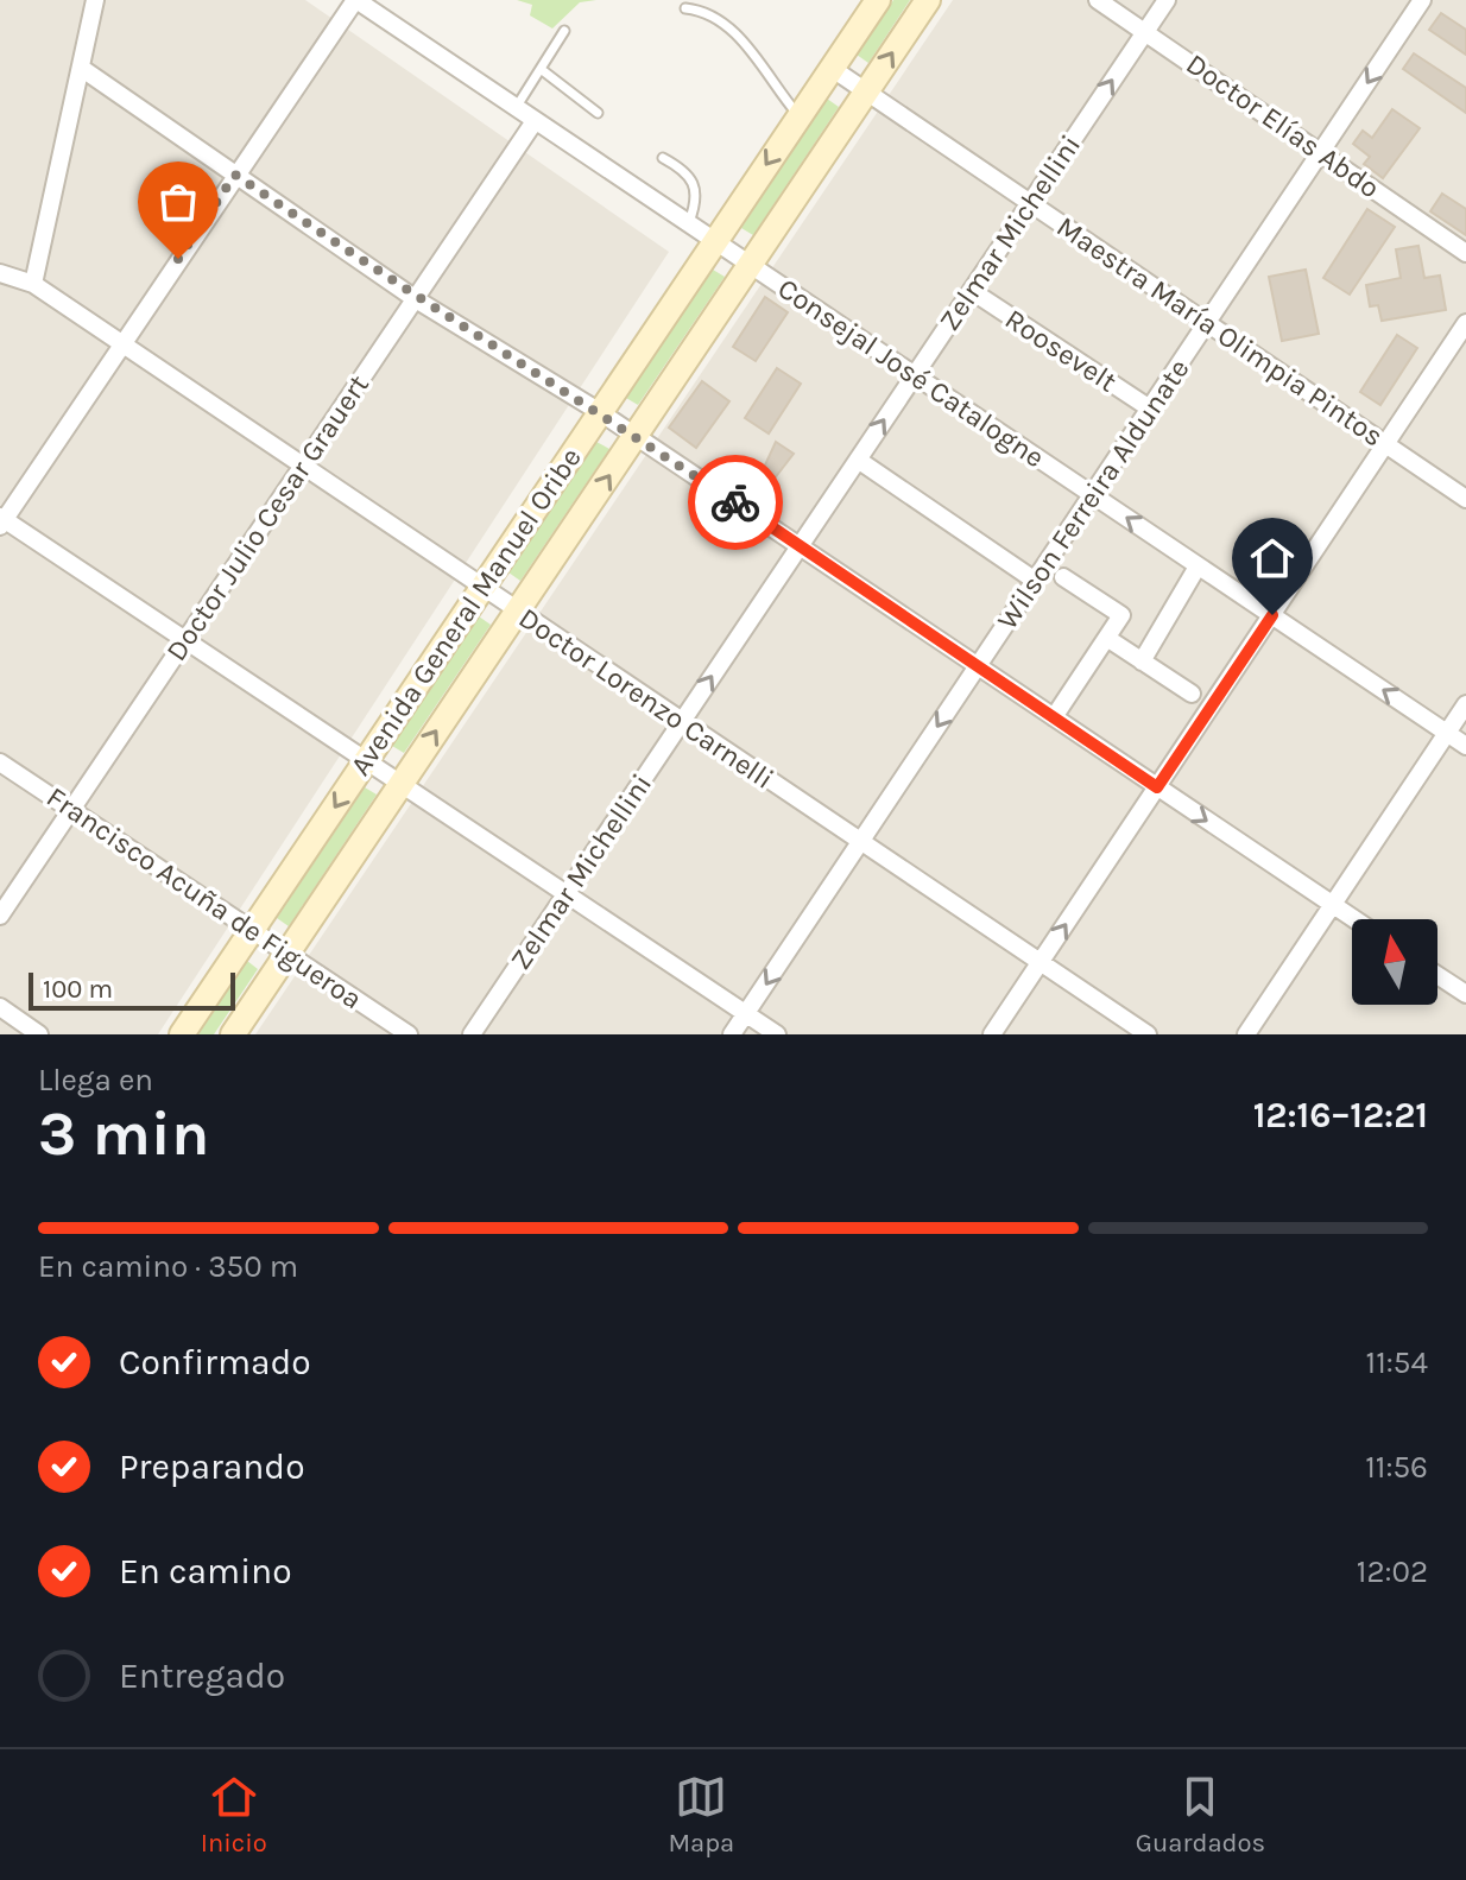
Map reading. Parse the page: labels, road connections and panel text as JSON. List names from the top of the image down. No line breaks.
{"streets":{"main road":["Avenida General Manuel Oribe"],"street":["Doctor Elías Abdo","Zelmar Michellini","Maestra María Olimpia Pintos","Roosevelt","Consejal José Catalogne","Wilson Ferreira Aldunate","Doctor Julio Cesar Grauert","Doctor Lorenzo Carnelli","Francisco Acuña de Figueroa"]},"crossings":[["Doctor Elías Abdo","Zelmar Michellini"],["Doctor Elías Abdo","Wilson Ferreira Aldunate"],["Zelmar Michellini","Maestra María Olimpia Pintos"],["Zelmar Michellini","Roosevelt"],["Zelmar Michellini","Consejal José Catalogne"],["Zelmar Michellini","Doctor Lorenzo Carnelli"],["Maestra María Olimpia Pintos","Wilson Ferreira Aldunate"],["Maestra María Olimpia Pintos","Avenida General Manuel Oribe"],["Roosevelt","Wilson Ferreira Aldunate"],["Consejal José Catalogne","Wilson Ferreira Aldunate"],["Consejal José Catalogne","Doctor Julio Cesar Grauert"],["Consejal José Catalogne","Avenida General Manuel Oribe"],["Wilson Ferreira Aldunate","Doctor Lorenzo Carnelli"],["Doctor Julio Cesar Grauert","Doctor Lorenzo Carnelli"],["Doctor Julio Cesar Grauert","Francisco Acuña de Figueroa"],["Avenida General Manuel Oribe","Doctor Lorenzo Carnelli"],["Avenida General Manuel Oribe","Francisco Acuña de Figueroa"]],"one_way":["Zelmar Michellini","Wilson Ferreira Aldunate"],"scale_bar":"100 m","north":"top","page":{"scale":"100 m","heading":["3 min","Llega en","12:16–12:21"],"bar":"En camino · 350 m","list":[["Confirmado","11:54"],["Preparando","11:56"],["En camino","12:02"],"Entregado"],"tabs":["Inicio","Mapa","Guardados"]}}
